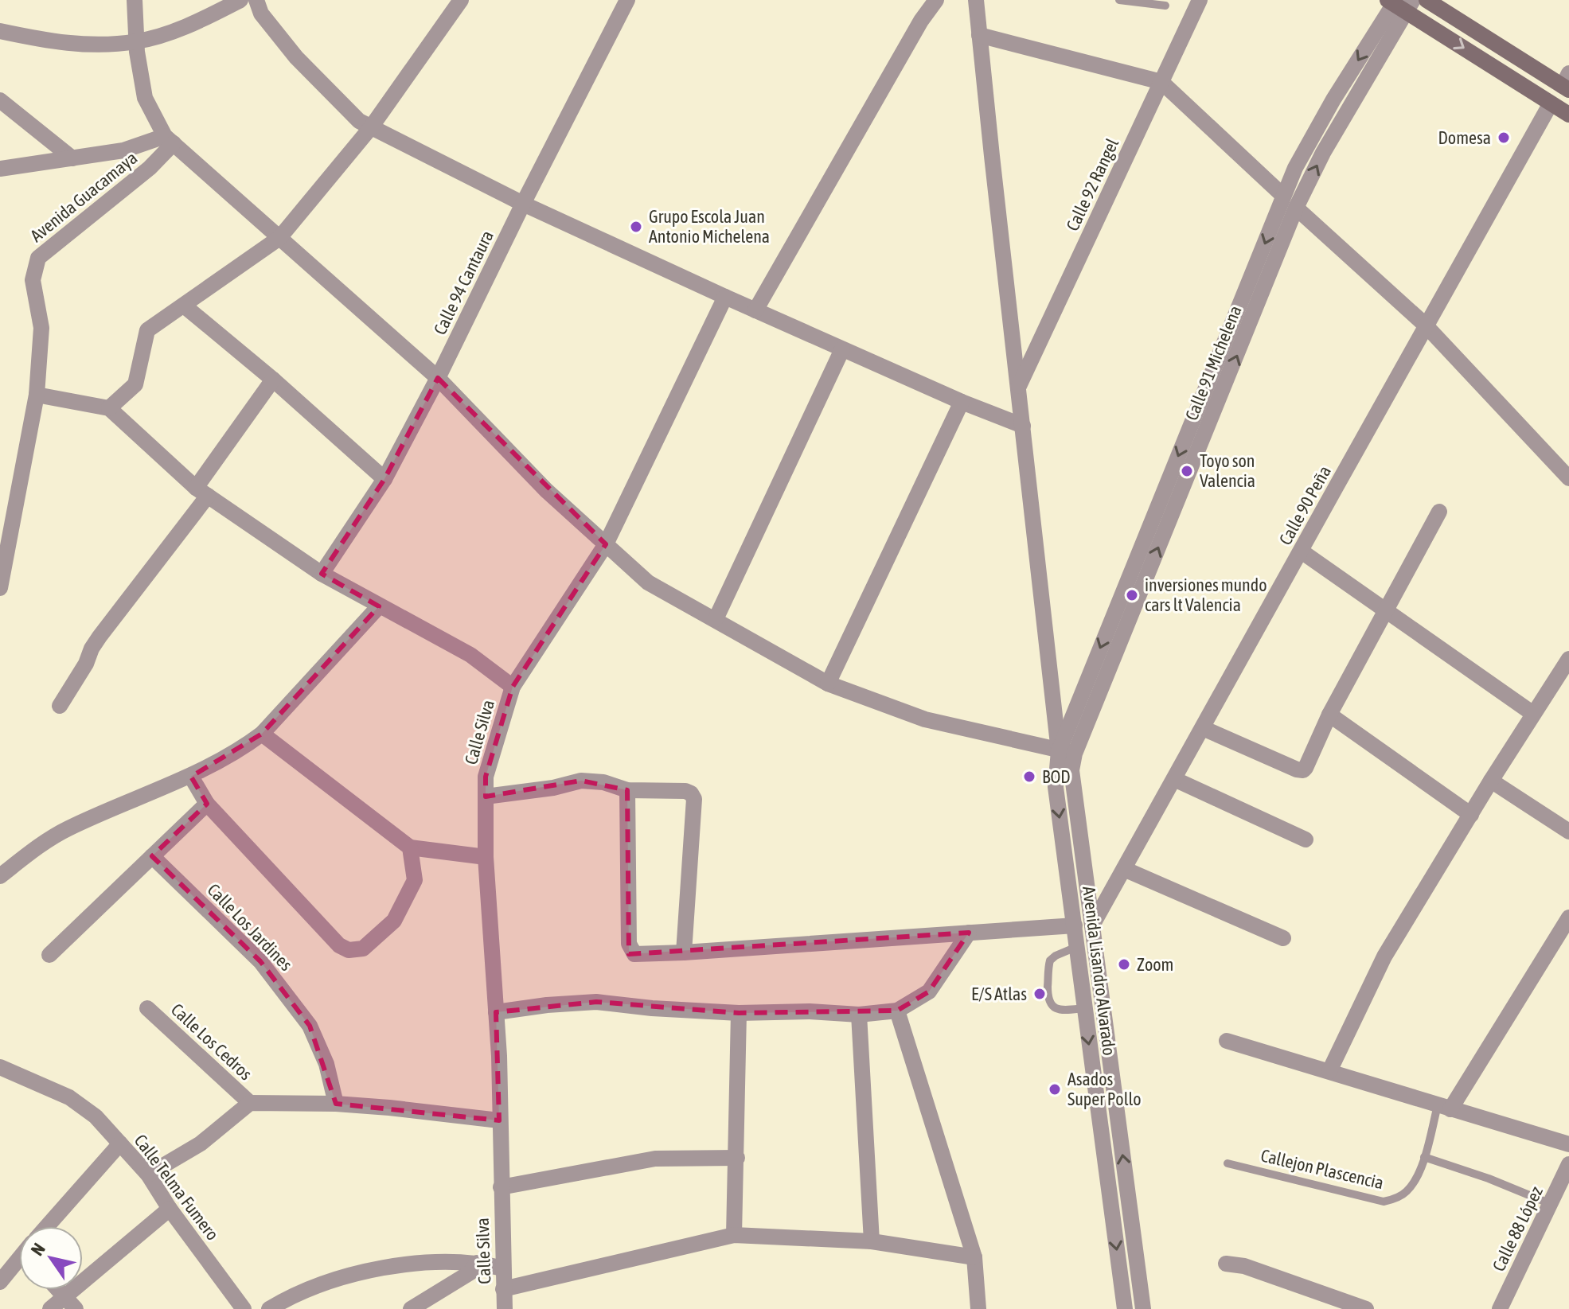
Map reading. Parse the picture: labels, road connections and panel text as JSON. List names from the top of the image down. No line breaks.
{"streets":{"street":["Calle 92 Rangel","Avenida Guacamaya","Calle 94 Cantaura","Calle 91 Michelena","Calle 90 Peña","Calle Silva","Calle Los Jardines","Avenida Lisandro Alvarado","Calle Los Cedros","Calle Telma Fumero","Calle 88 López"],"lane":["Callejon Plascencia"]},"crossings":[["Calle 91 Michelena","Avenida Lisandro Alvarado"],["Calle 90 Peña","Avenida Lisandro Alvarado"]],"places":["Domesa","Grupo Escola Juan Antonio Michelena","Toyo son Valencia","inversiones mundo cars lt Valencia","BOD","Zoom","E/S Atlas","Asados Super Pollo"],"north":"top left"}
